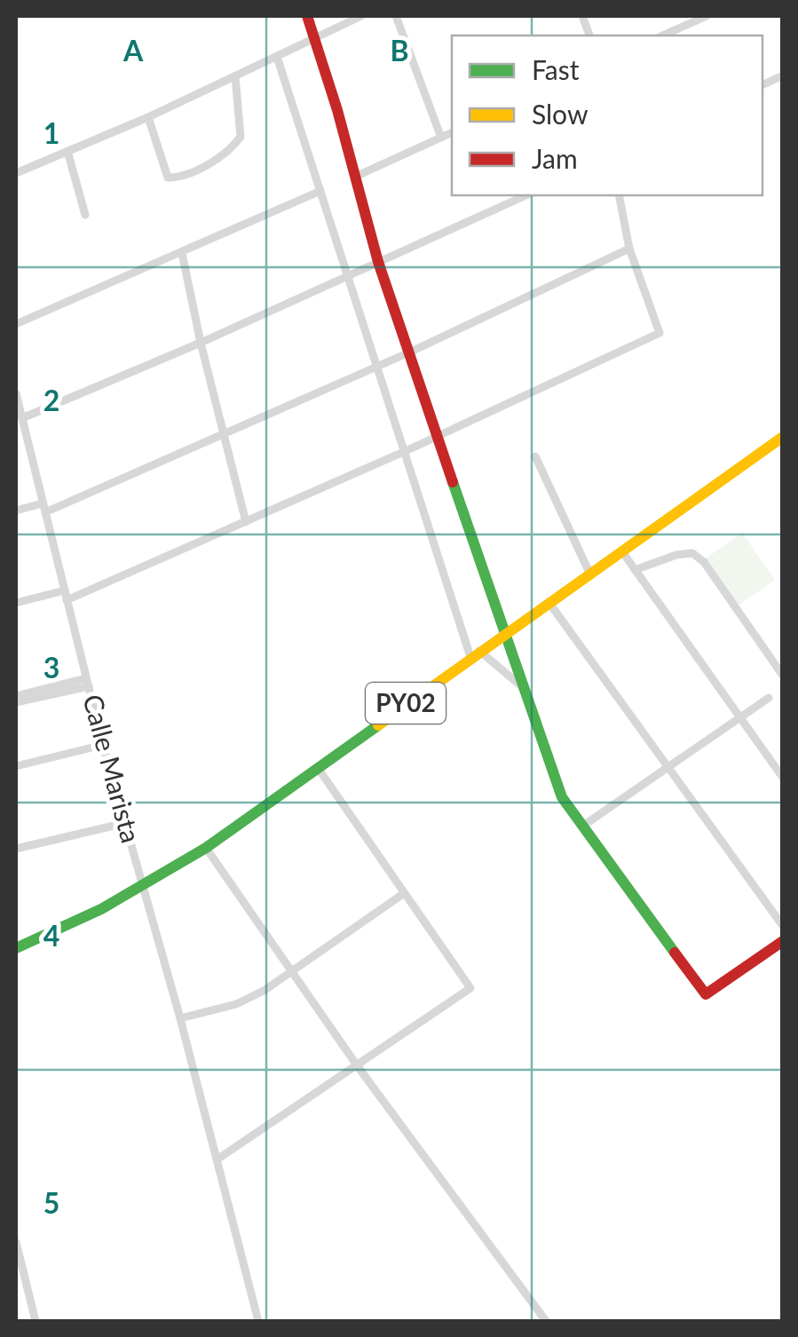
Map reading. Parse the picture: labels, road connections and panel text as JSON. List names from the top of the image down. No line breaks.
{"streets":{"street":["PY02","Calle Marista"]},"crossings":[["PY02","Calle Marista"]],"legend":["Fast","Slow","Jam"],"grid":{"columns":["A","B"],"rows":["1","2","3","4","5"]}}
